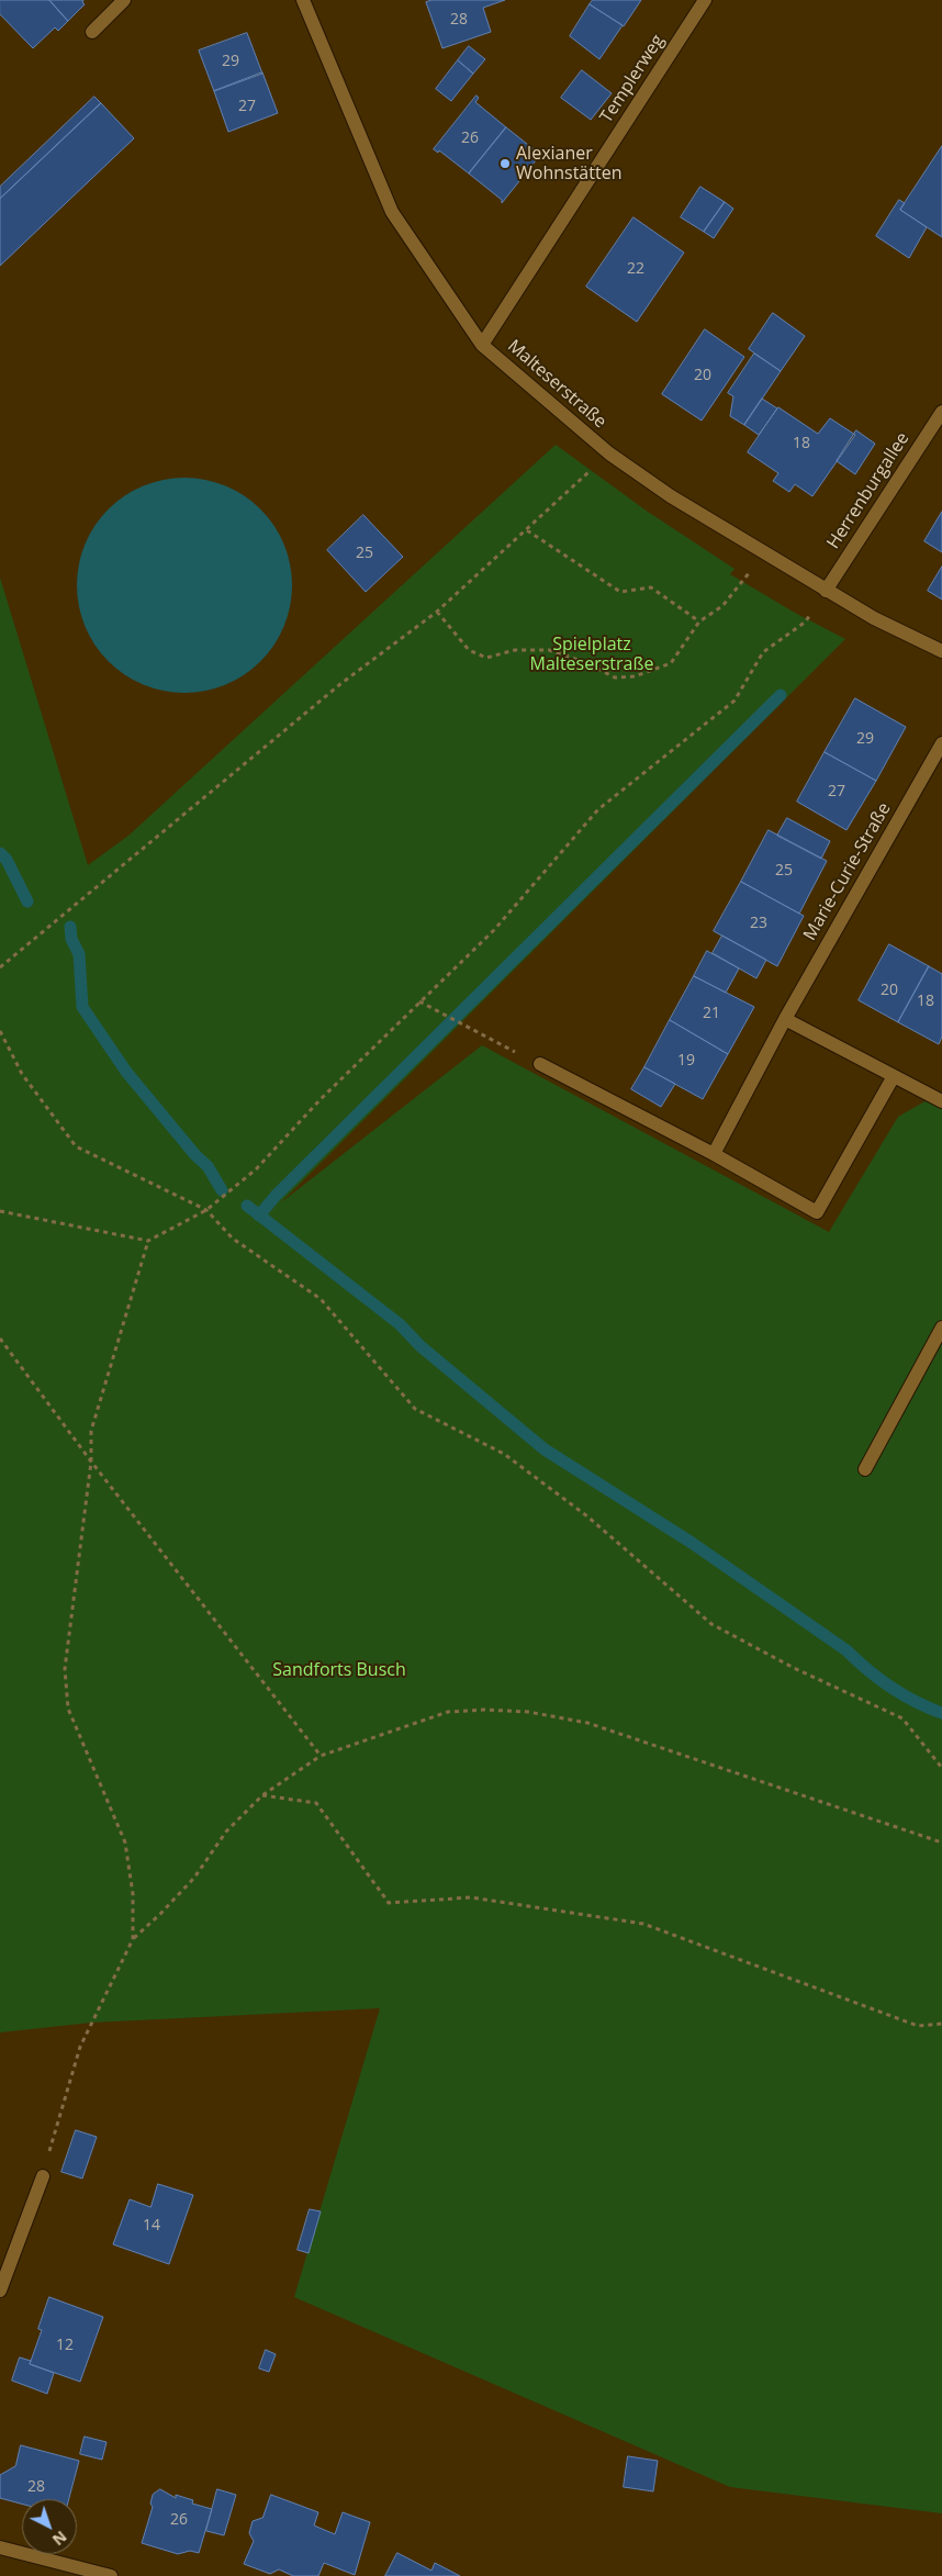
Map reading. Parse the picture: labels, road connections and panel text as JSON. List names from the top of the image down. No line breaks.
{"streets":{"street":["Templerweg","Malteserstraße","Herrenburgallee","Marie-Curie-Straße"]},"crossings":[["Templerweg","Malteserstraße"],["Malteserstraße","Herrenburgallee"]],"parks":["Spielplatz Malteserstraße","Sandforts Busch"],"places":["Alexianer Wohnstätten"],"house_numbers":["28","29","27","26","22","20","18","25","29","27","25","23","20","18","21","19","14","12","28","26"],"north":"bottom right"}
